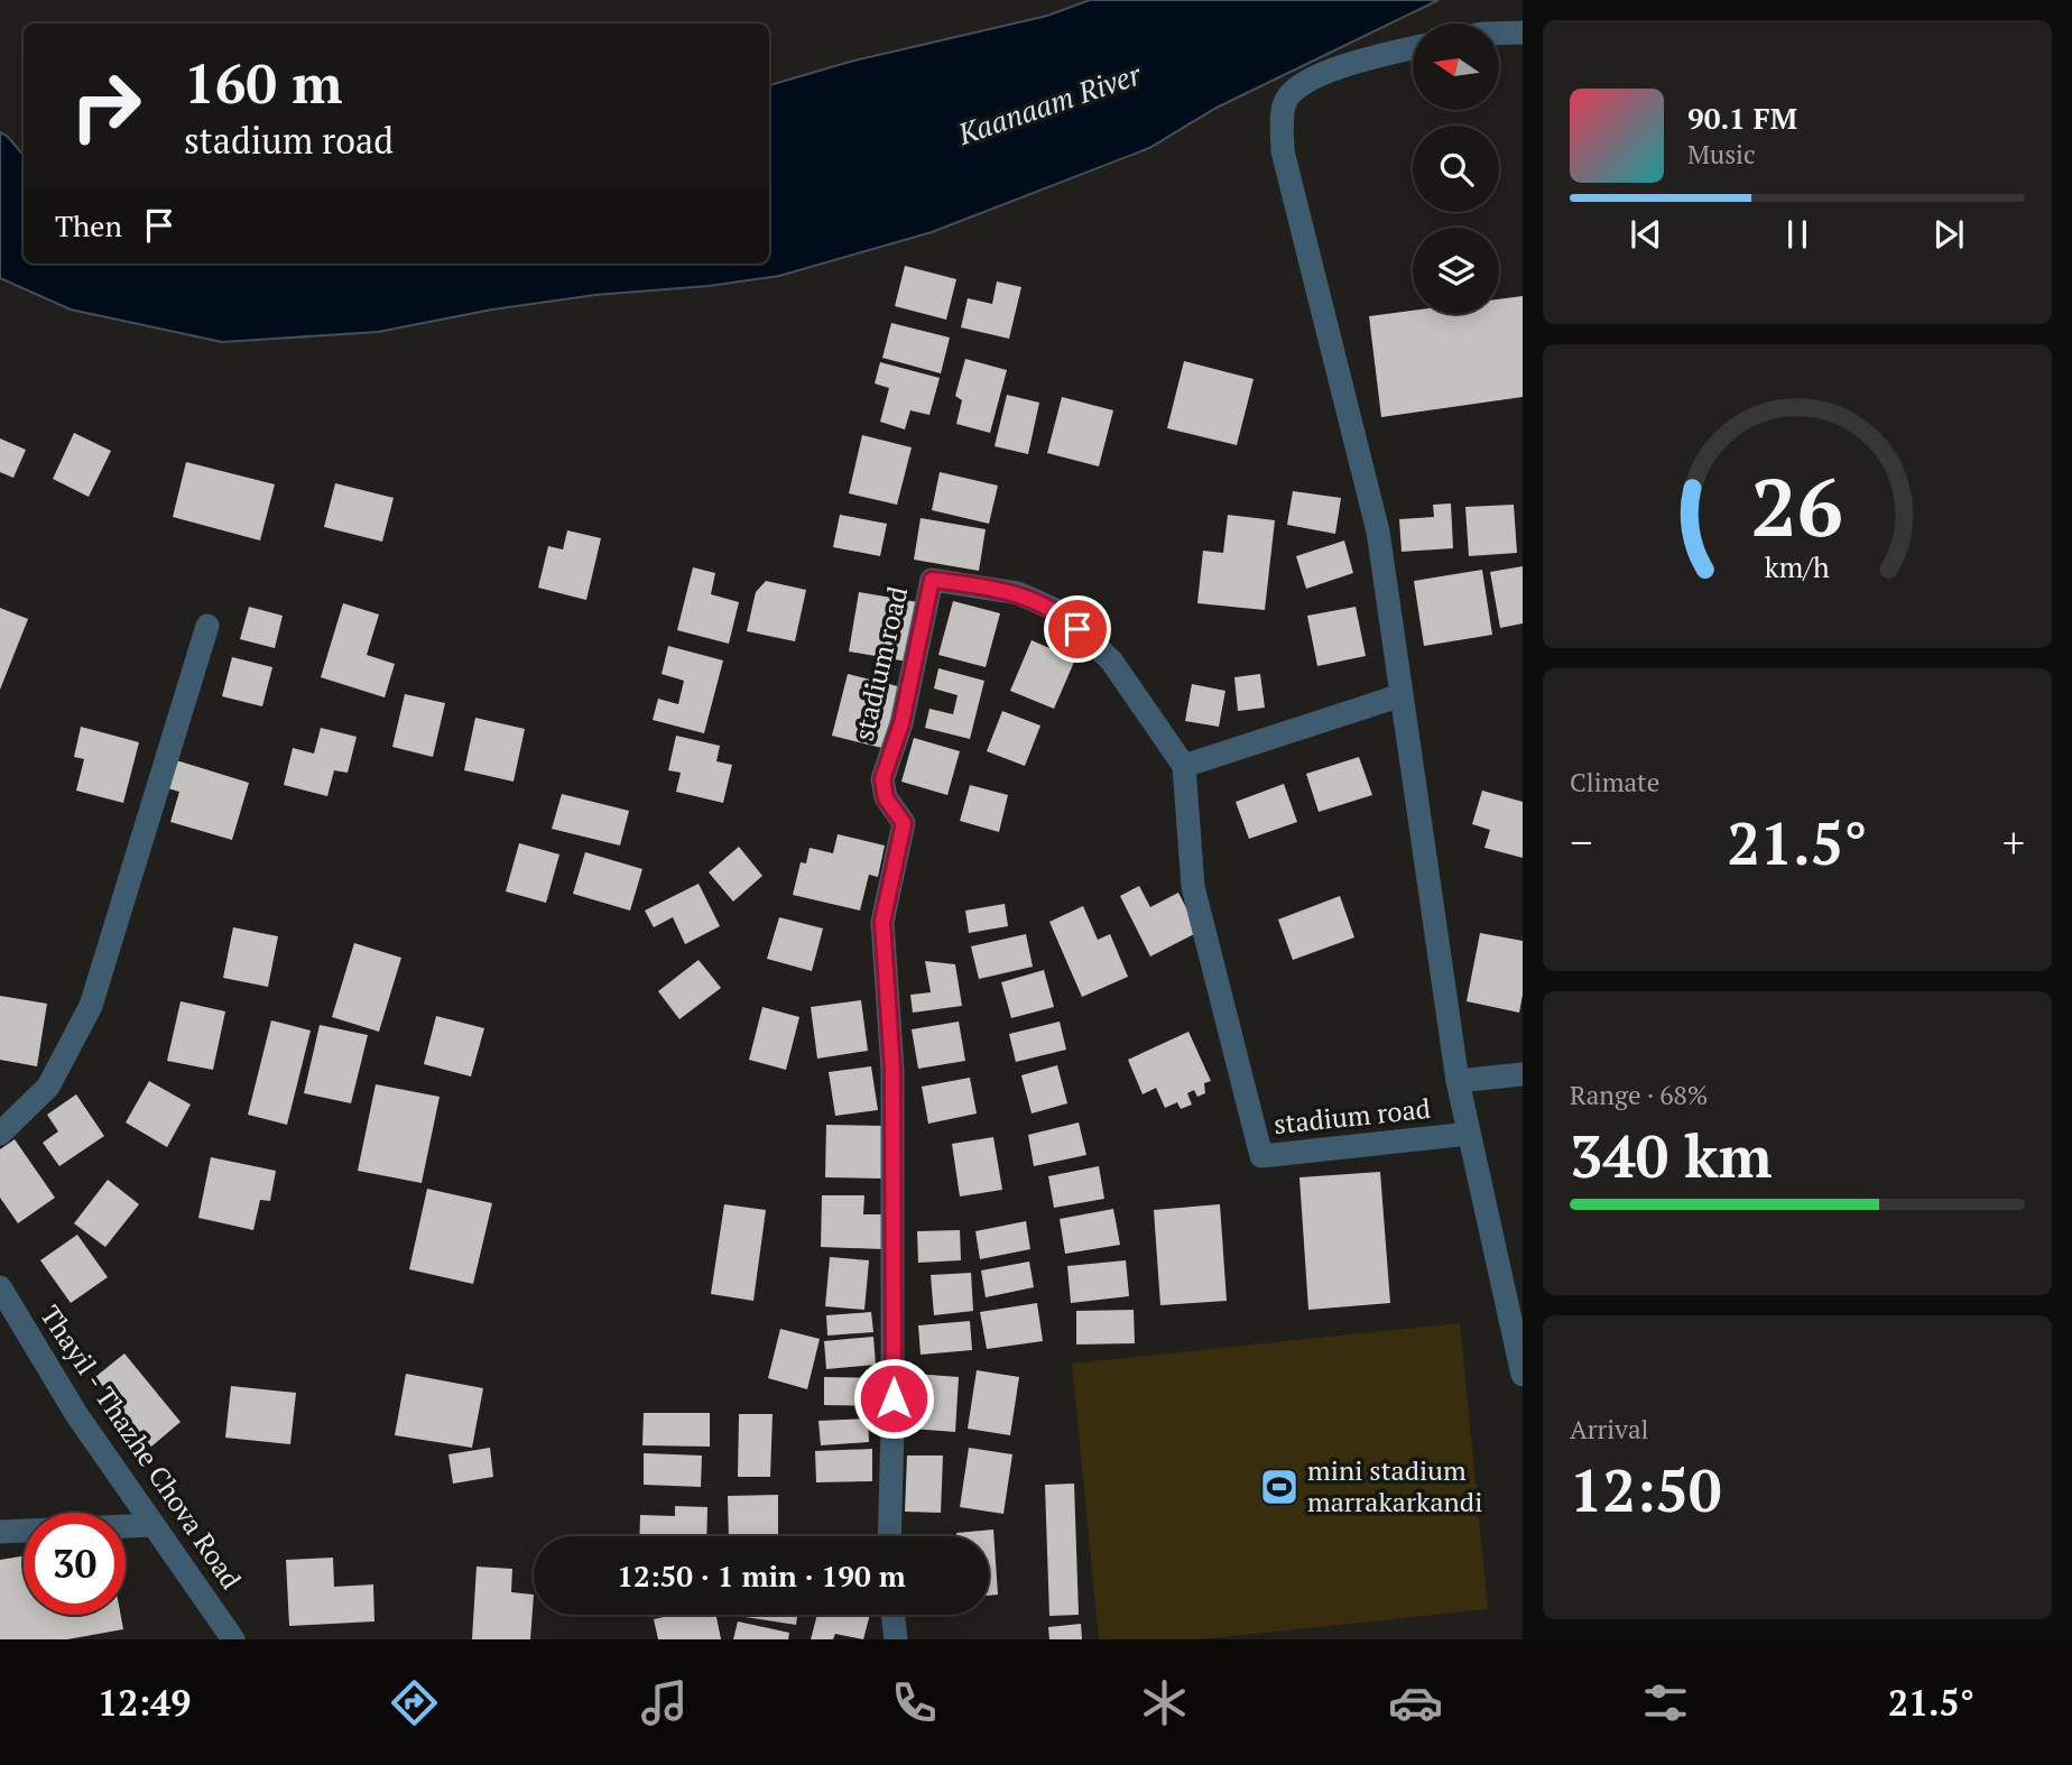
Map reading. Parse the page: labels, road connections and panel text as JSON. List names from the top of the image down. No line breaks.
{"streets":{"street":["stadium road","Thayil - Thazhe Chova Road"]},"water":["Kaanaam River"],"places":{"sports":["mini stadium marrakarkandi"]},"north":"left","page":{"turn":["160 m","stadium road"],"song":["90.1 FM","Music"],"then":"Then","tile":["Climate",["Range · 68%","340 km"],["Arrival","12:50"]],"heat":["−","21.5°","+"],"limit":"30","trip":"12:50 · 1 min · 190 m","tabs":["12:49","21.5°"],"gauge":["26","km/h"]}}
